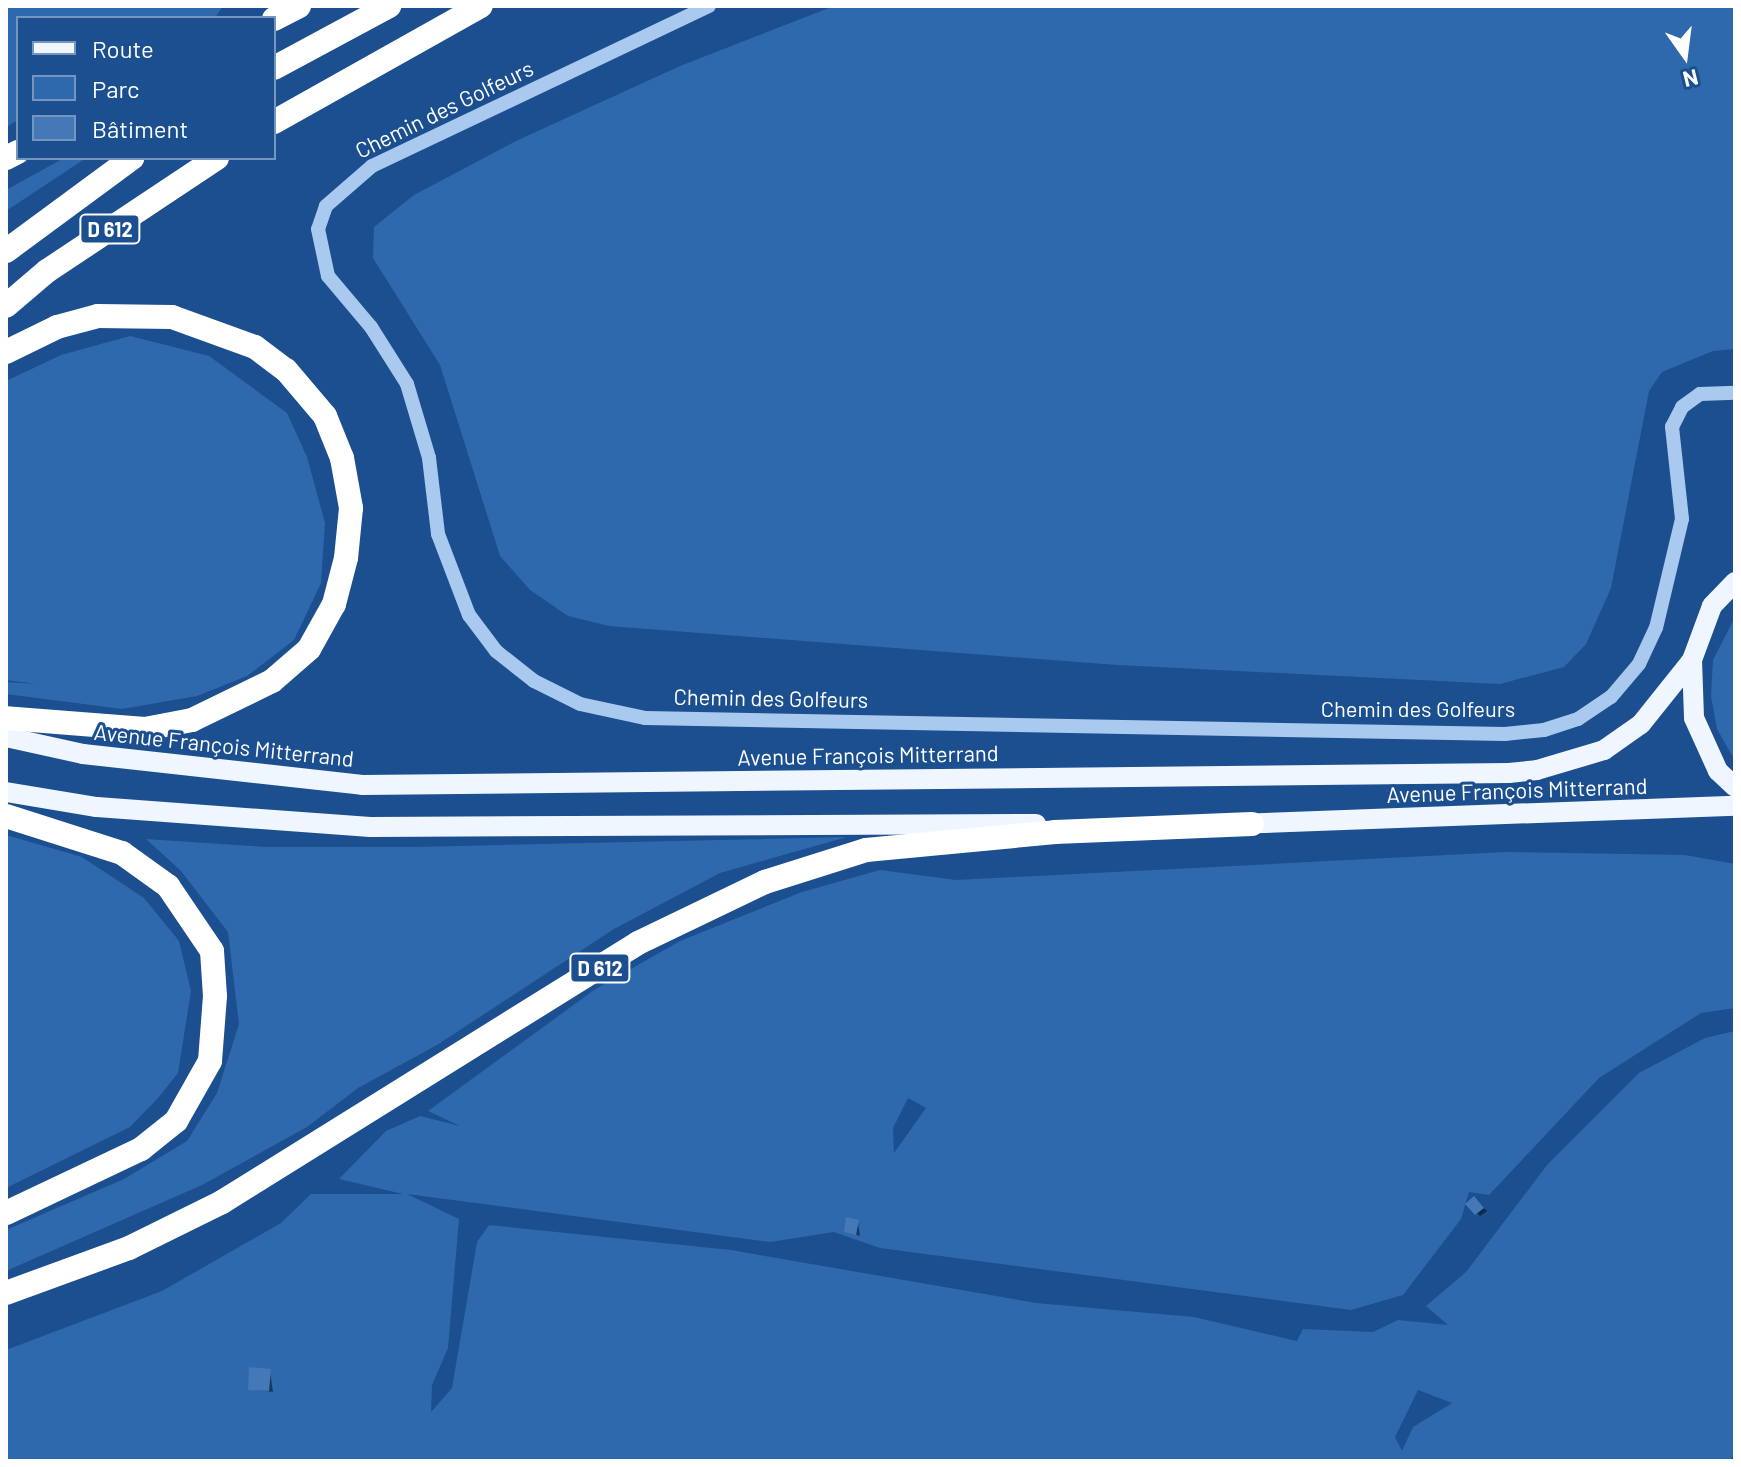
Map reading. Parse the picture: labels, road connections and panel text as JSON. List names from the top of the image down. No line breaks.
{"streets":{"highway":["D 612"],"main road":["Avenue François Mitterrand"],"street":["Chemin des Golfeurs"]},"crossings":[["D 612","Avenue François Mitterrand"]],"legend":["Route","Parc","Bâtiment"],"north":"bottom"}
